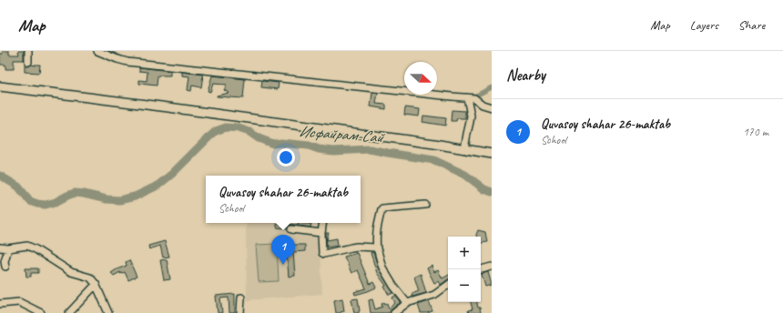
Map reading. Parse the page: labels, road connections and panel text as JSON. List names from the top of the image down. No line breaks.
{"water":["Исфайрам-Сай"],"north":"right","page":{"header":"Map","nav":["Map","Layers","Share"],"heading":"Nearby","list":[{"mark":"1","name":"Quvasoy shahar 26-maktab","note":"School","value":"170 m"}],"popup":["Quvasoy shahar 26-maktab","School"],"pins":"1","map_buttons":["+","−"]}}
